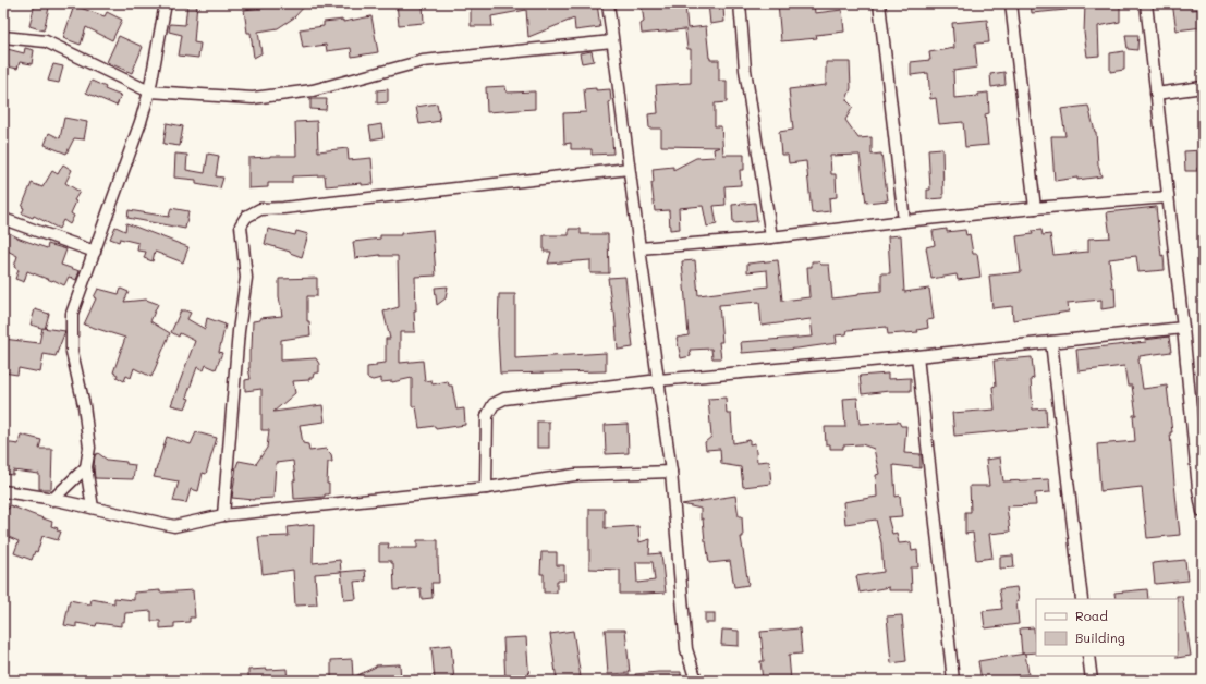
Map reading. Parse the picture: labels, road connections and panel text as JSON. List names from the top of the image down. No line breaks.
{"legend":["Road","Building"]}
